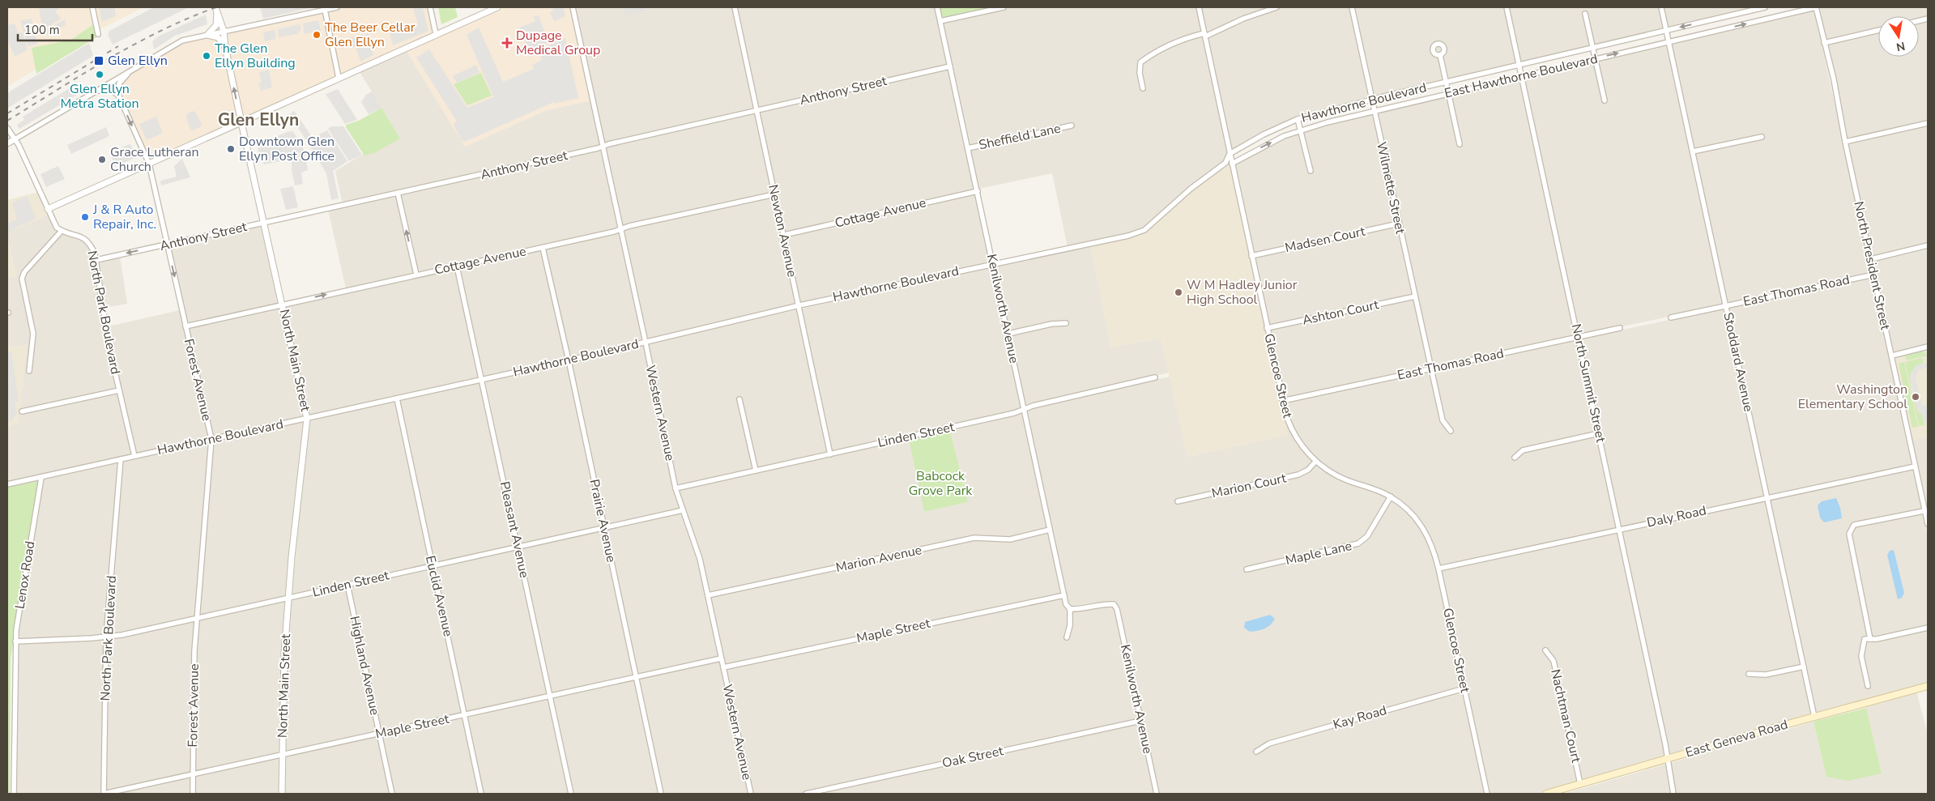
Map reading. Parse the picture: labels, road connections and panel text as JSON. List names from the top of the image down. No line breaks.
{"streets":{"main road":["East Geneva Road"],"street":["East Hawthorne Boulevard","Anthony Street","Hawthorne Boulevard","Sheffield Lane","Wilmette Street","Cottage Avenue","Newton Avenue","Madsen Court","North President Street","East Thomas Road","Kenilworth Avenue","North Park Boulevard","Ashton Court","North Main Street","Stoddard Avenue","Glencoe Street","Forest Avenue","North Summit Street","Western Avenue","Linden Street","Marion Court","Daly Road","Prairie Avenue","Pleasant Avenue","Maple Lane","Marion Avenue","Lenox Road","Euclid Avenue","Maple Street","Highland Avenue","Nachtman Court","Kay Road","Oak Street"]},"crossings":[["East Hawthorne Boulevard","Wilmette Street"],["East Hawthorne Boulevard","North President Street"],["East Hawthorne Boulevard","Stoddard Avenue"],["East Hawthorne Boulevard","Glencoe Street"],["East Hawthorne Boulevard","North Summit Street"],["Anthony Street","Newton Avenue"],["Anthony Street","Kenilworth Avenue"],["Anthony Street","North Park Boulevard"],["Anthony Street","North Main Street"],["Anthony Street","Forest Avenue"],["Anthony Street","Western Avenue"],["Hawthorne Boulevard","Wilmette Street"],["Hawthorne Boulevard","Newton Avenue"],["Hawthorne Boulevard","Kenilworth Avenue"],["Hawthorne Boulevard","North Park Boulevard"],["Hawthorne Boulevard","North Main Street"],["Hawthorne Boulevard","Stoddard Avenue"],["Hawthorne Boulevard","Glencoe Street"],["Hawthorne Boulevard","Forest Avenue"],["Hawthorne Boulevard","North Summit Street"],["Hawthorne Boulevard","Western Avenue"],["Hawthorne Boulevard","Prairie Avenue"],["Hawthorne Boulevard","Pleasant Avenue"],["Hawthorne Boulevard","Lenox Road"],["Hawthorne Boulevard","Euclid Avenue"],["Sheffield Lane","Kenilworth Avenue"],["Wilmette Street","Madsen Court"],["Wilmette Street","East Thomas Road"],["Wilmette Street","Ashton Court"],["Cottage Avenue","Newton Avenue"],["Cottage Avenue","Kenilworth Avenue"],["Cottage Avenue","North Main Street"],["Cottage Avenue","Forest Avenue"],["Cottage Avenue","Western Avenue"],["Cottage Avenue","Prairie Avenue"],["Cottage Avenue","Pleasant Avenue"],["Newton Avenue","Linden Street"],["Madsen Court","Glencoe Street"],["North President Street","East Thomas Road"],["North President Street","Daly Road"],["East Thomas Road","Stoddard Avenue"],["East Thomas Road","Glencoe Street"],["East Thomas Road","North Summit Street"],["Kenilworth Avenue","Linden Street"],["Kenilworth Avenue","Marion Avenue"],["Kenilworth Avenue","Maple Street"],["Kenilworth Avenue","Oak Street"],["North Park Boulevard","Linden Street"],["North Park Boulevard","Maple Street"],["Ashton Court","Glencoe Street"],["North Main Street","Linden Street"],["North Main Street","Maple Street"],["Stoddard Avenue","Daly Road"],["Stoddard Avenue","East Geneva Road"],["Glencoe Street","Marion Court"],["Glencoe Street","Daly Road"],["Glencoe Street","Maple Lane"],["Glencoe Street","Kay Road"],["Forest Avenue","Linden Street"],["Forest Avenue","Maple Street"],["North Summit Street","Daly Road"],["North Summit Street","East Geneva Road"],["Western Avenue","Linden Street"],["Western Avenue","Marion Avenue"],["Western Avenue","Maple Street"],["Linden Street","Prairie Avenue"],["Linden Street","Pleasant Avenue"],["Linden Street","Lenox Road"],["Linden Street","Euclid Avenue"],["Linden Street","Highland Avenue"],["Prairie Avenue","Maple Street"],["Pleasant Avenue","Maple Street"],["Euclid Avenue","Maple Street"],["Maple Street","Highland Avenue"],["Nachtman Court","East Geneva Road"]],"one_way":["East Hawthorne Boulevard"],"districts":["Glen Ellyn"],"parks":["Babcock Grove Park"],"places":{"other":["The Beer Cellar Glen Ellyn","The Glen Ellyn Building","Glen Ellyn Metra Station","Downtown Glen Ellyn Post Office","Grace Lutheran Church","J & R Auto Repair, Inc.","W M Hadley Junior High School","Washington Elementary School"],"health":["Dupage Medical Group"],"transit":["Glen Ellyn"]},"scale_bar":"100 m","north":"bottom"}
